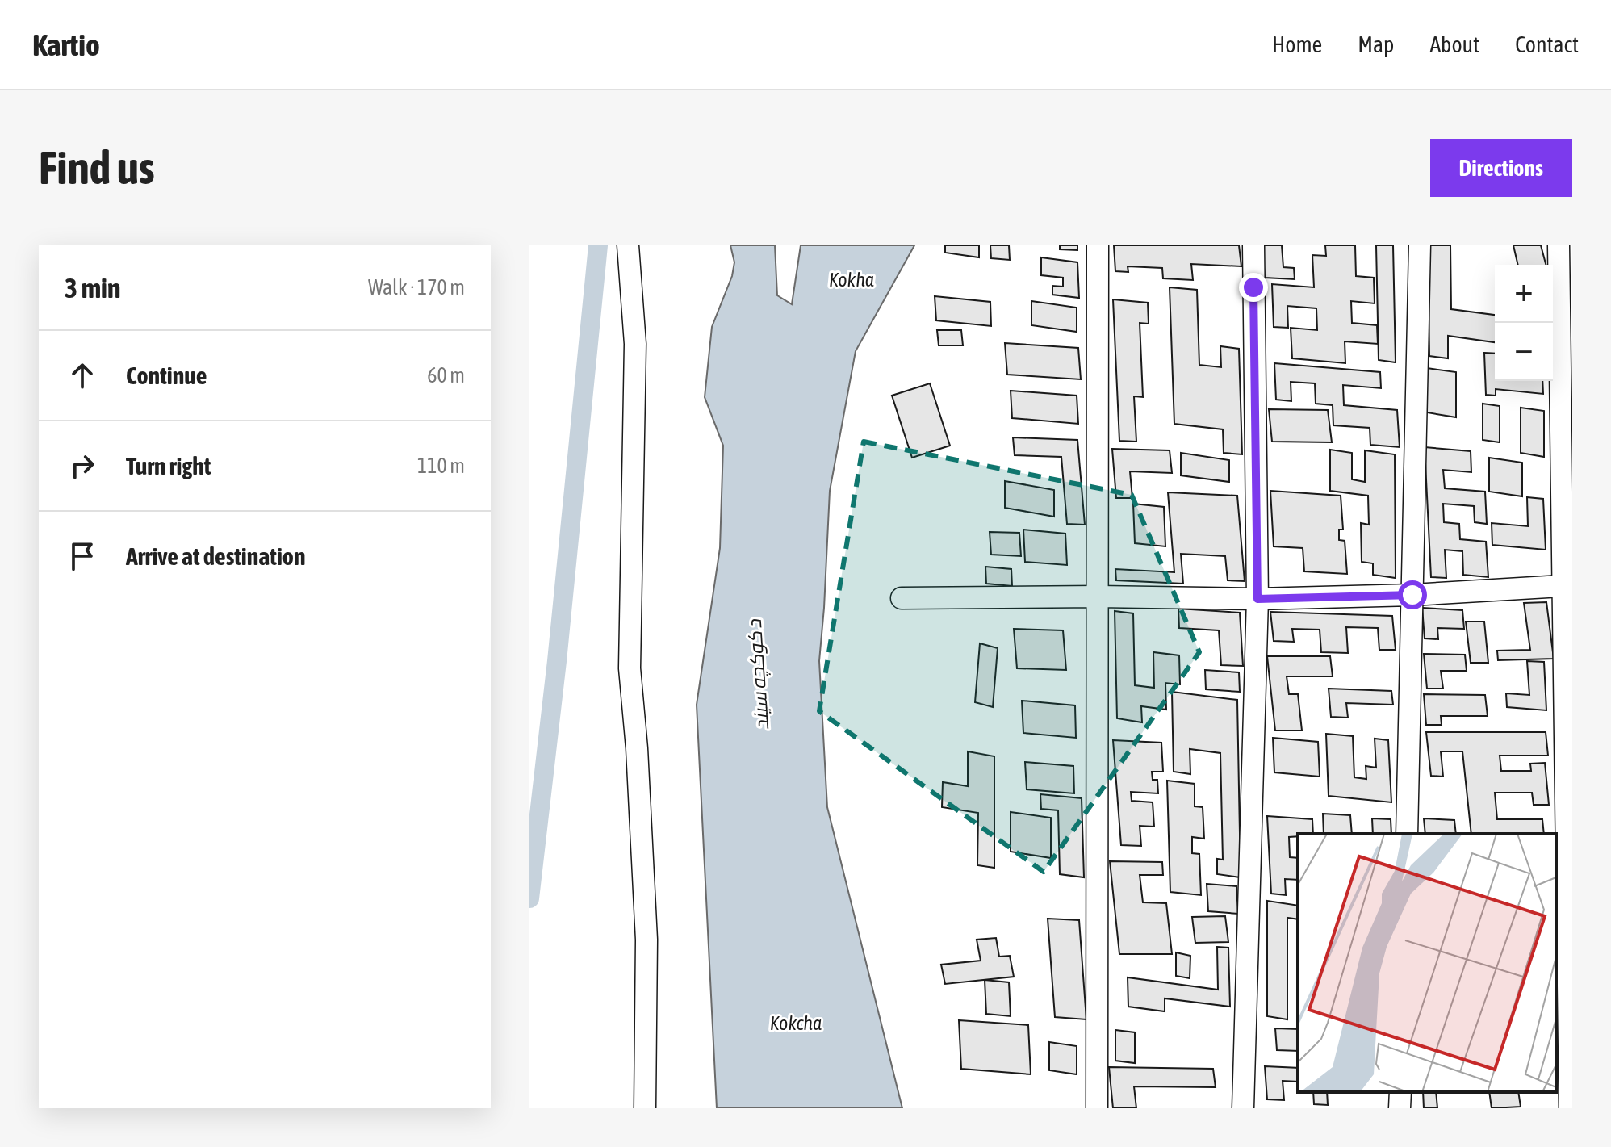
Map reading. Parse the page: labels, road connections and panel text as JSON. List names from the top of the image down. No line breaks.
{"water":["Kokha","د کوکچه سیند","Kokcha"],"page":{"header":"Kartio","nav":["Home","Map","About","Contact"],"buttons":"Directions","title":"Find us","heading":["3 min","Walk · 170 m"],"map_buttons":["+","−"],"list":[["Continue","60 m"],["Turn right","110 m"],"Arrive at destination"]}}
